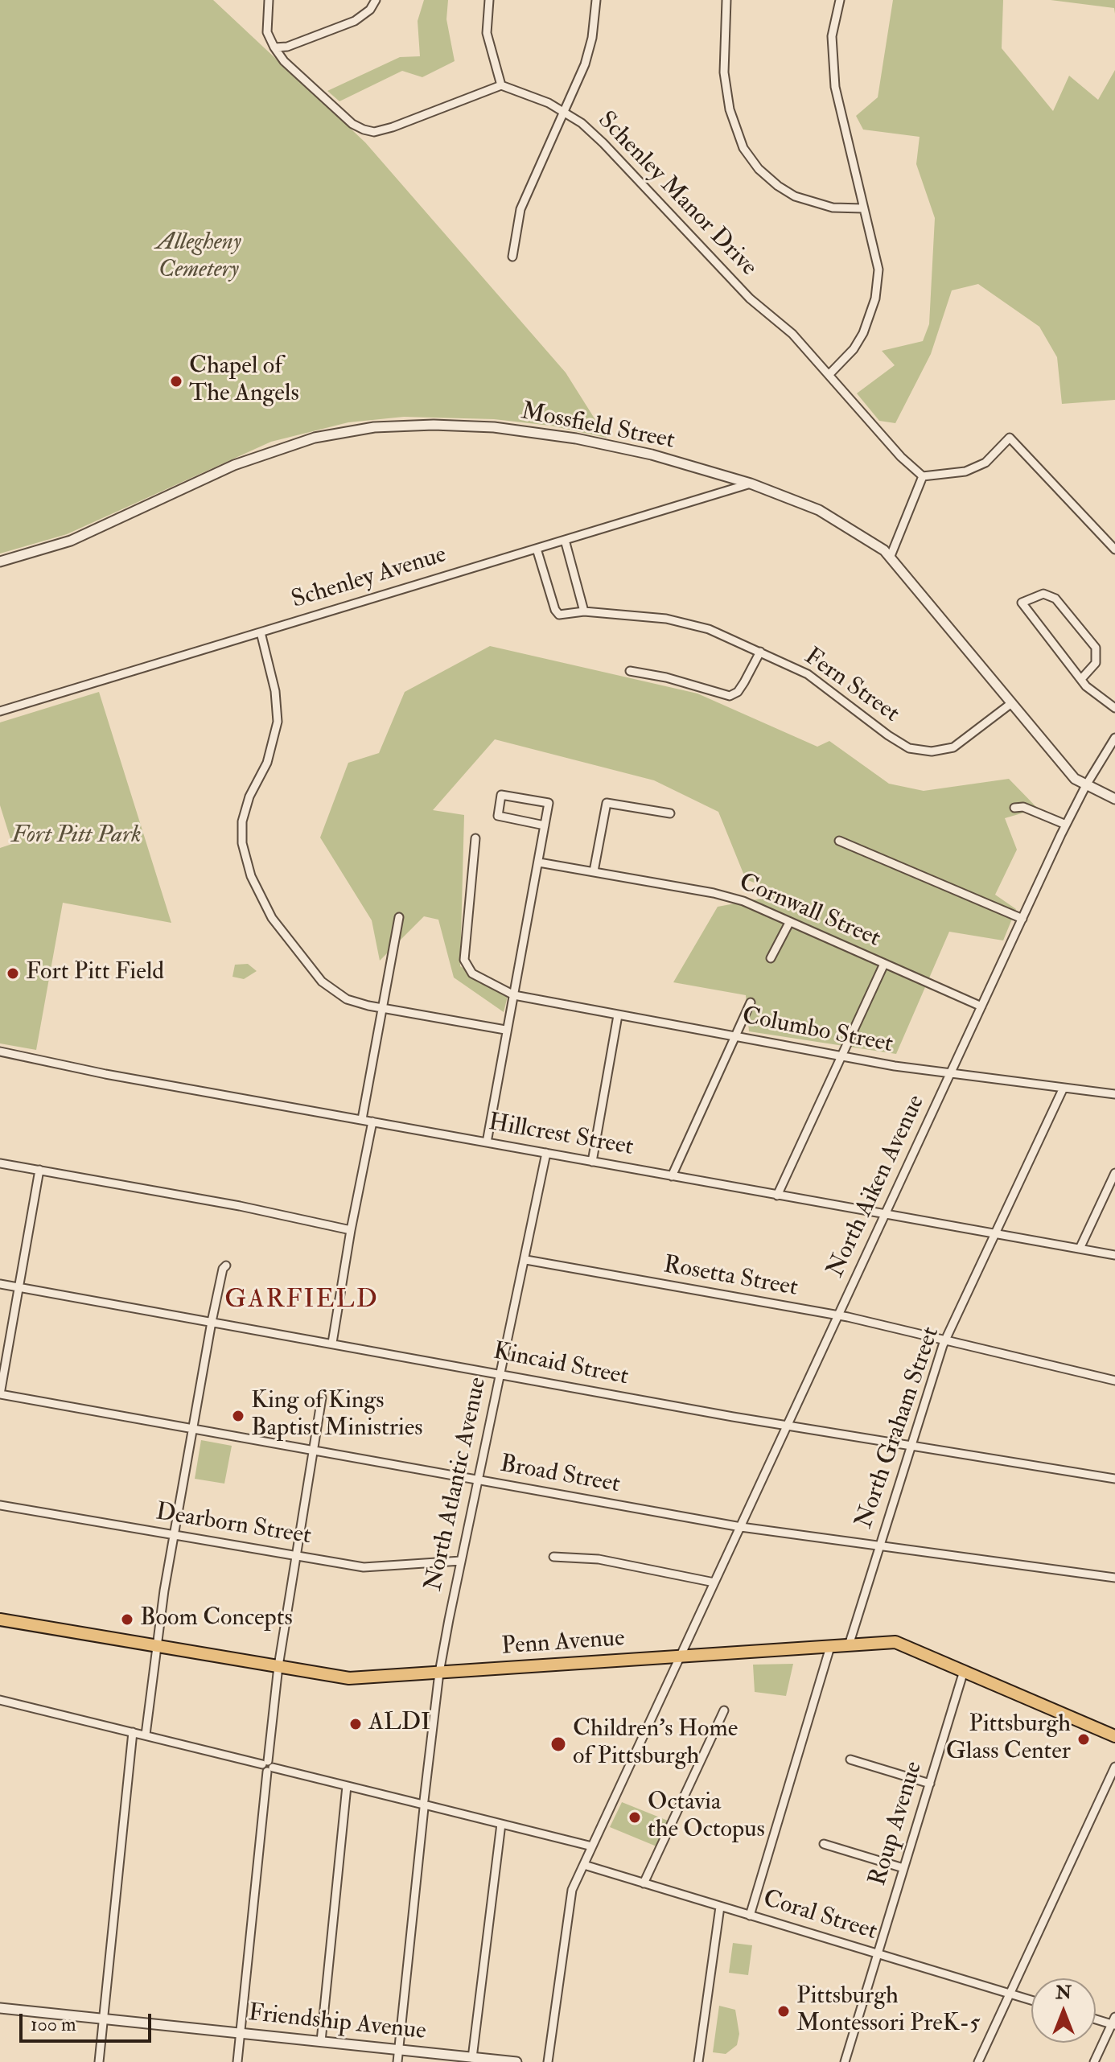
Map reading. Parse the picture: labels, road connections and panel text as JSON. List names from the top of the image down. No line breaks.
{"streets":{"main road":["Penn Avenue"],"street":["Schenley Manor Drive","Mossfield Street","Schenley Avenue","Fern Street","Cornwall Street","Columbo Street","Hillcrest Street","North Aiken Avenue","Rosetta Street","Kincaid Street","North Graham Street","Broad Street","North Atlantic Avenue","Dearborn Street","Roup Avenue","Coral Street","Friendship Avenue"]},"crossings":[["Mossfield Street","Schenley Avenue"],["Mossfield Street","Fern Street"],["Mossfield Street","North Aiken Avenue"],["Schenley Avenue","Fern Street"],["Cornwall Street","North Aiken Avenue"],["Columbo Street","North Aiken Avenue"],["Columbo Street","North Graham Street"],["Hillcrest Street","North Aiken Avenue"],["Hillcrest Street","North Graham Street"],["Hillcrest Street","North Atlantic Avenue"],["North Aiken Avenue","Rosetta Street"],["North Aiken Avenue","Kincaid Street"],["North Aiken Avenue","Broad Street"],["North Aiken Avenue","Penn Avenue"],["North Aiken Avenue","Coral Street"],["Rosetta Street","North Graham Street"],["Rosetta Street","North Atlantic Avenue"],["Kincaid Street","North Graham Street"],["Kincaid Street","North Atlantic Avenue"],["North Graham Street","Broad Street"],["North Graham Street","Penn Avenue"],["Broad Street","North Atlantic Avenue"],["North Atlantic Avenue","Dearborn Street"],["North Atlantic Avenue","Penn Avenue"],["North Atlantic Avenue","Friendship Avenue"],["Penn Avenue","Roup Avenue"],["Roup Avenue","Coral Street"]],"districts":["GARFIELD"],"parks":["Allegheny Cemetery","Fort Pitt Park"],"places":["Chapel of The Angels","Fort Pitt Field","King of Kings Baptist Ministries","Boom Concepts","ALDI","Pittsburgh Glass Center","Children's Home of Pittsburgh","Octavia the Octopus","Pittsburgh Montessori PreK-5"],"scale_bar":"100 m","north":"top"}
